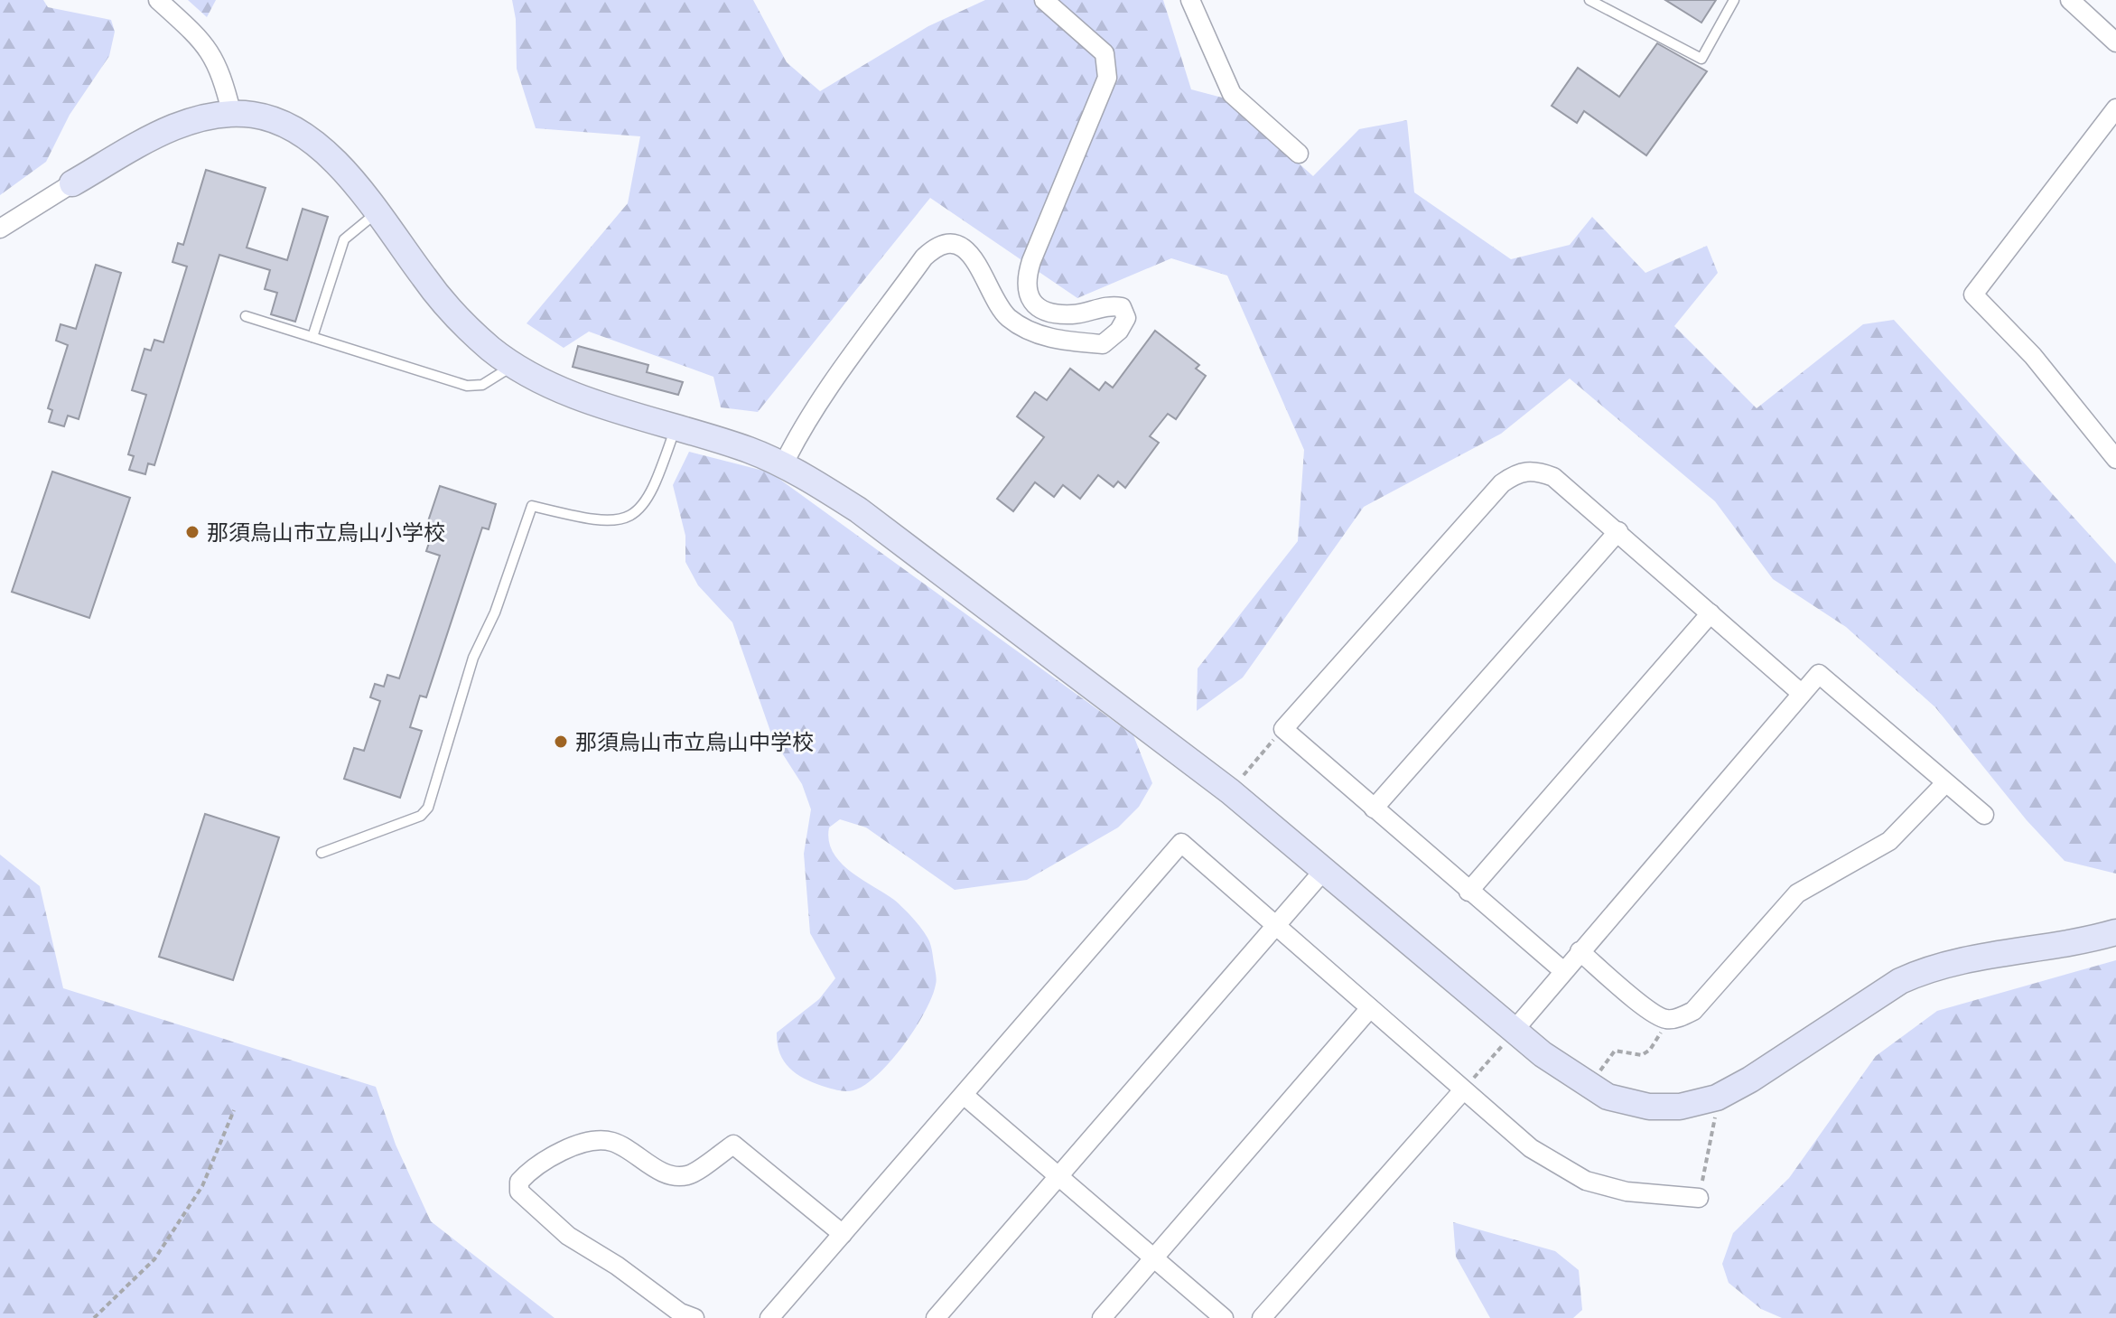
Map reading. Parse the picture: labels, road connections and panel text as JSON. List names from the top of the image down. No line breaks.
{"places":["那須烏山市立烏山小学校","那須烏山市立烏山中学校"]}
